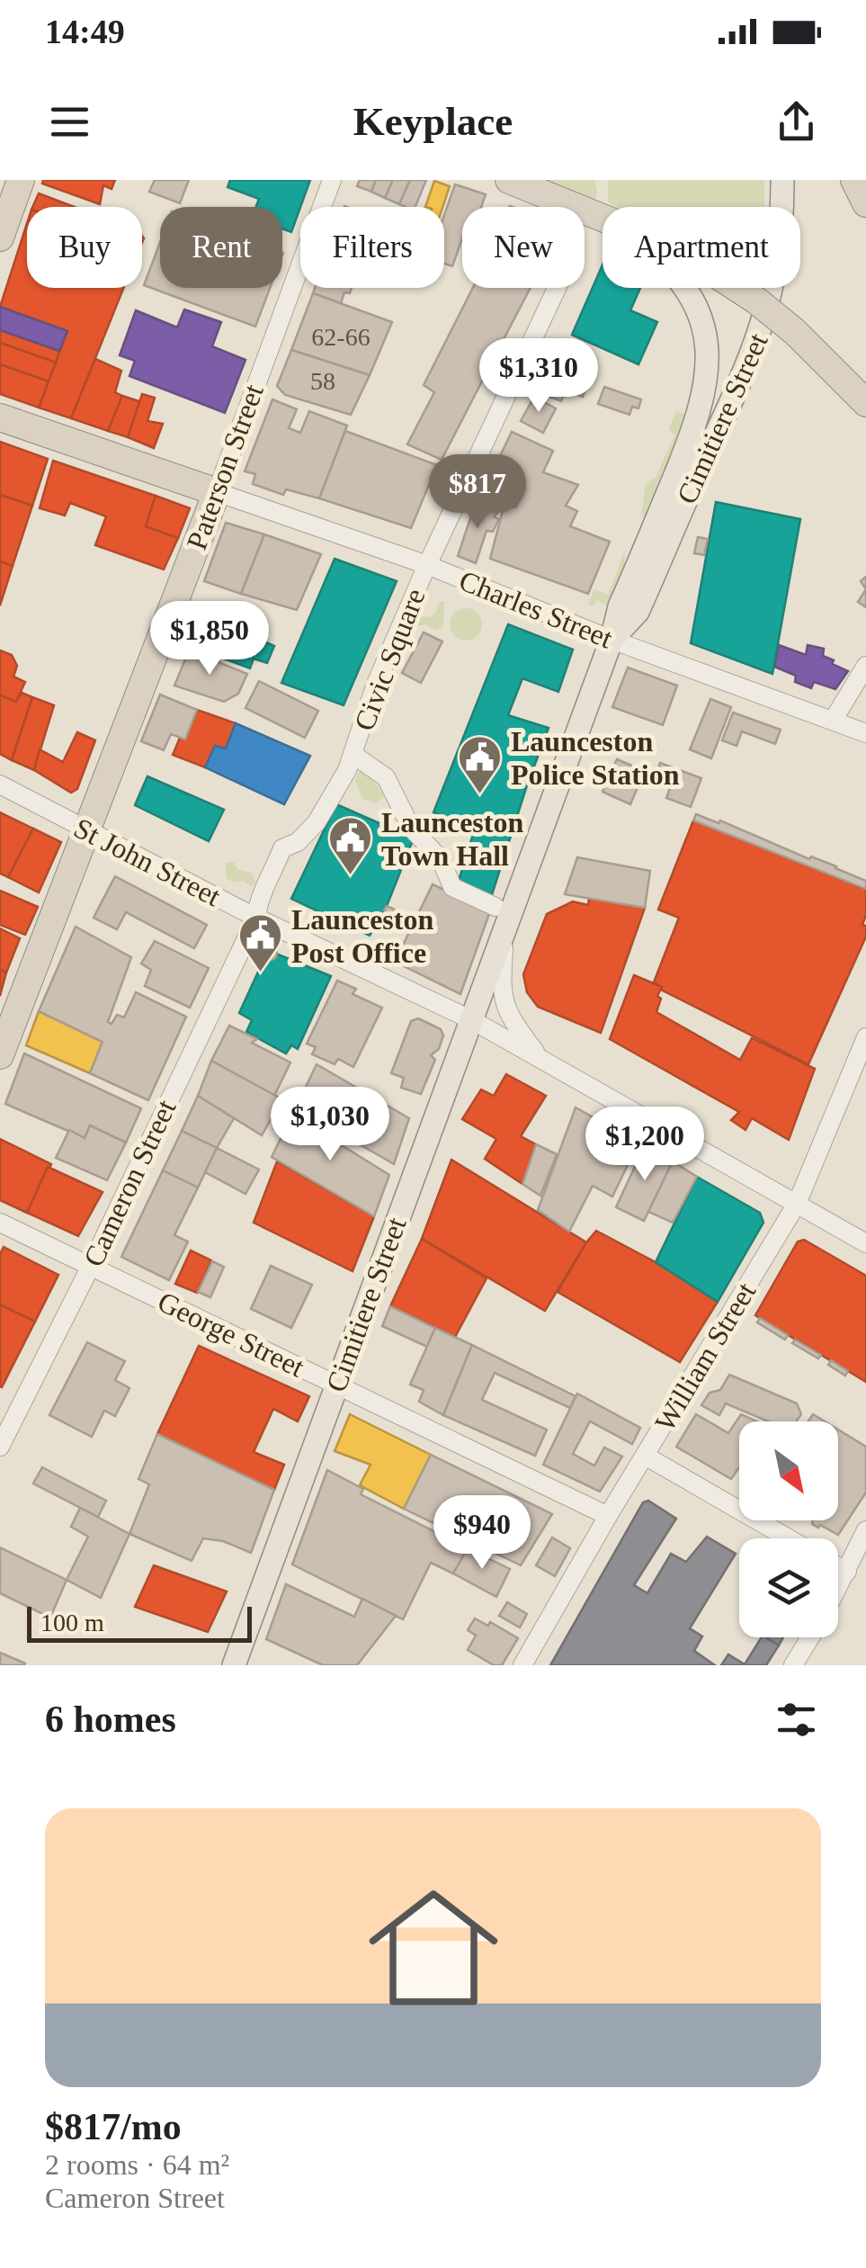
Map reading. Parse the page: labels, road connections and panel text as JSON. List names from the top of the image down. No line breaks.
{"streets":{"highway":["Paterson Street","Charles Street"],"main road":["Cimitiere Street"],"street":["Civic Square","St John Street","Cameron Street","George Street","William Street"]},"crossings":[["Cimitiere Street","Charles Street"],["Cimitiere Street","Civic Square"],["Cimitiere Street","St John Street"],["Cimitiere Street","George Street"],["Paterson Street","Charles Street"],["Paterson Street","St John Street"],["Charles Street","Civic Square"],["Civic Square","St John Street"],["Civic Square","Cameron Street"],["St John Street","Cameron Street"],["St John Street","William Street"],["Cameron Street","George Street"],["George Street","William Street"]],"places":{"public building":["Launceston Police Station","Launceston Town Hall","Launceston Post Office"]},"house_numbers":["62-66","58"],"scale_bar":"100 m","north":"bottom right","page":{"status":"14:49","header":"Keyplace","chip":["Buy","Rent","Filters","New","Apartment"],"price":["$1,310","$817","$1,850","$1,030","$1,200","$940"],"scale":"100 m","heading":"6 homes","list":[{"name":"$817/mo","note":"2 rooms · 64 m² · Cameron Street"}]}}
